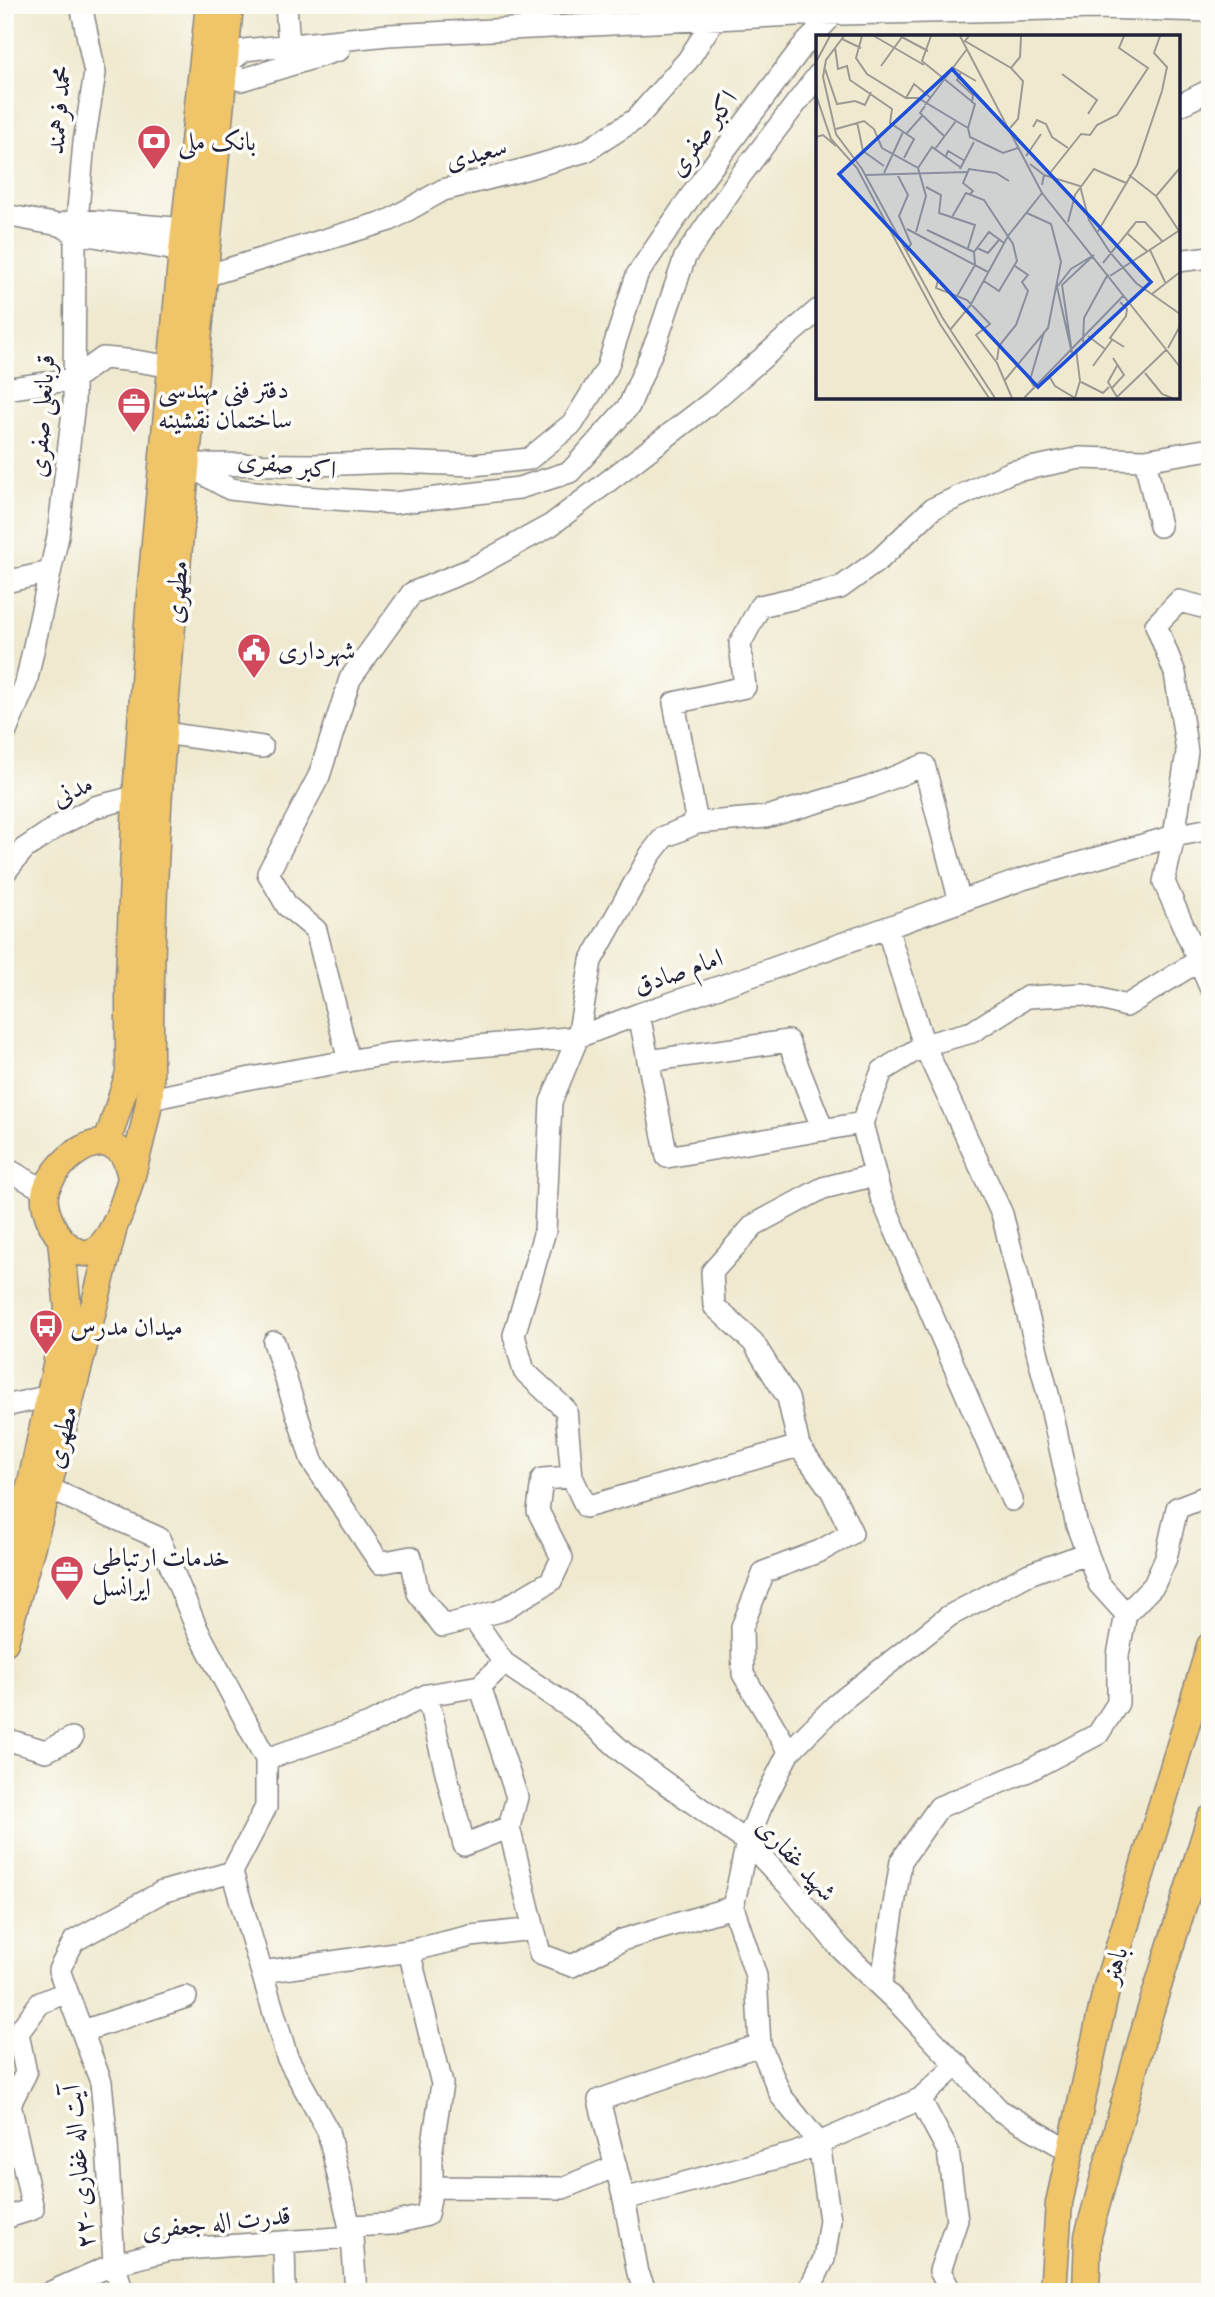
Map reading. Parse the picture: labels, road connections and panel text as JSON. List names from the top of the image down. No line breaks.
{"streets":{"main road":["مطهری","باهنر"],"street":["محمد فرهمند","اکبر صفری","سعیدی","قربانعلی صفری","مدنی","امام صادق","شهید غفاری","۲۲- آیت اله غفاری","قدرت اله جعفری"]},"crossings":[["محمد فرهمند","قربانعلی صفری"],["اکبر صفری","مطهری"],["سعیدی","مطهری"],["مطهری","مدنی"],["مطهری","امام صادق"],["شهید غفاری","باهنر"],["۲۲- آیت اله غفاری","قدرت اله جعفری"]],"places":{"bank":["بانک ملی"],"office":["دفتر فنی مهندسی ساختمان نقشینه","خدمات ارتباطی ایرانسل"],"public building":["شهرداری"],"bus stop":["میدان مدرس"]}}
